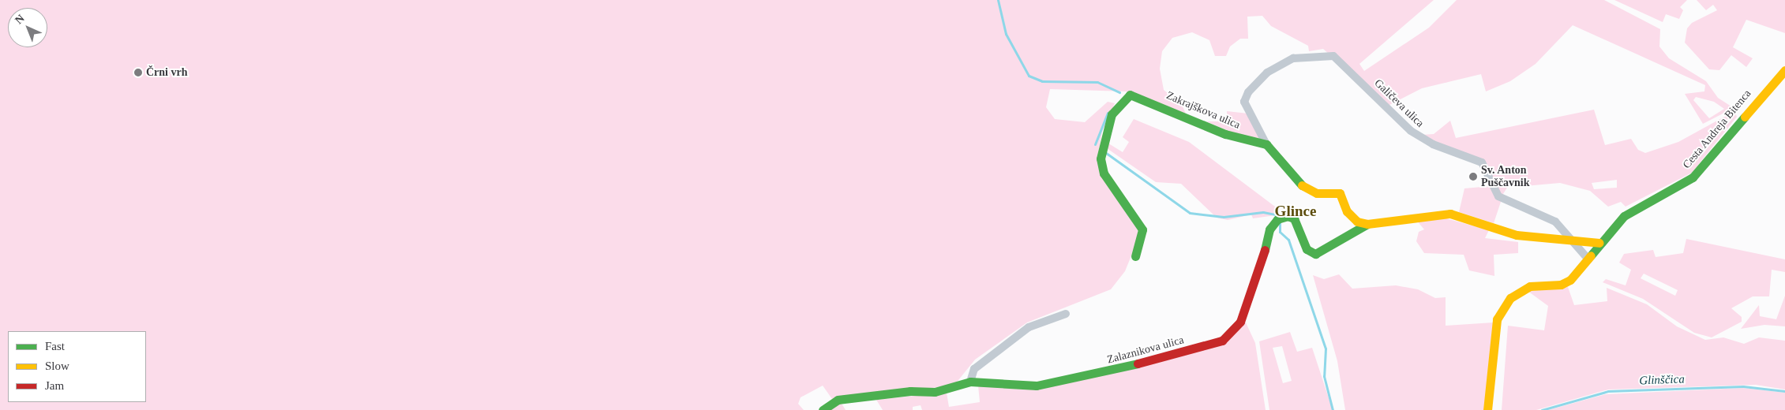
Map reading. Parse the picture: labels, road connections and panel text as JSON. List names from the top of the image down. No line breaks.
{"streets":{"street":["Galičeva ulica","Zakrajškova ulica","Cesta Andreja Bitenca","Zalaznikova ulica"]},"crossings":[["Galičeva ulica","Zakrajškova ulica"]],"districts":["Glince"],"water":["Glinščica"],"places":["Črni vrh","Sv. Anton Puščavnik"],"legend":["Fast","Slow","Jam"],"north":"top left"}
